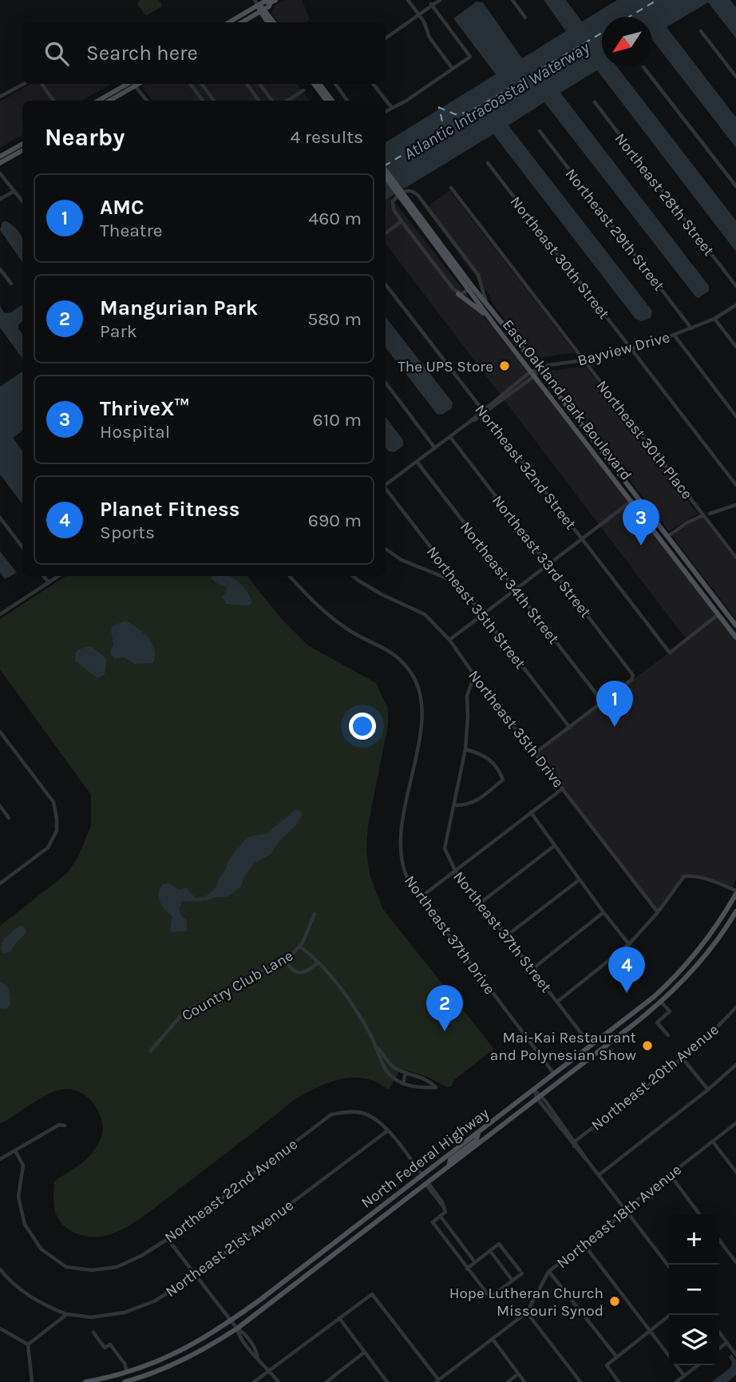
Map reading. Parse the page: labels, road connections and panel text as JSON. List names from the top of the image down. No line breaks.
{"streets":{"main road":["East Oakland Park Boulevard","North Federal Highway"],"street":["Northeast 28th Street","Northeast 29th Street","Northeast 30th Street","Bayview Drive","Northeast 30th Place","Northeast 32nd Street","Northeast 33rd Street","Northeast 34th Street","Northeast 35th Street","Northeast 35th Drive","Northeast 37th Street","Northeast 37th Drive","Country Club Lane","Northeast 20th Avenue","Northeast 22nd Avenue","Northeast 18th Avenue","Northeast 21st Avenue"]},"crossings":[["Northeast 29th Street","Bayview Drive"],["Northeast 30th Street","Bayview Drive"],["Bayview Drive","East Oakland Park Boulevard"],["Bayview Drive","Northeast 30th Place"],["Bayview Drive","Northeast 32nd Street"],["Bayview Drive","Northeast 33rd Street"],["Bayview Drive","Northeast 34th Street"],["East Oakland Park Boulevard","Northeast 32nd Street"],["Northeast 33rd Street","Northeast 34th Street"],["Northeast 35th Drive","Northeast 37th Street"],["Northeast 37th Street","North Federal Highway"],["Northeast 37th Drive","North Federal Highway"],["North Federal Highway","Northeast 22nd Avenue"],["Northeast 22nd Avenue","Northeast 21st Avenue"]],"water":["Atlantic Intracoastal Waterway"],"places":["The UPS Store","Mai-Kai Restaurant and Polynesian Show","Hope Lutheran Church Missouri Synod"],"north":"bottom left","page":{"search":"Search here","heading":["Nearby","4 results"],"list":[{"mark":"1","name":"AMC","note":"Theatre","value":"460 m"},{"mark":"2","name":"Mangurian Park","note":"Park","value":"580 m"},{"mark":"3","name":"ThriveX™","note":"Hospital","value":"610 m"},{"mark":"4","name":"Planet Fitness","note":"Sports","value":"690 m"}],"pins":["3","1","4","2"],"map_buttons":["+","−"]}}
